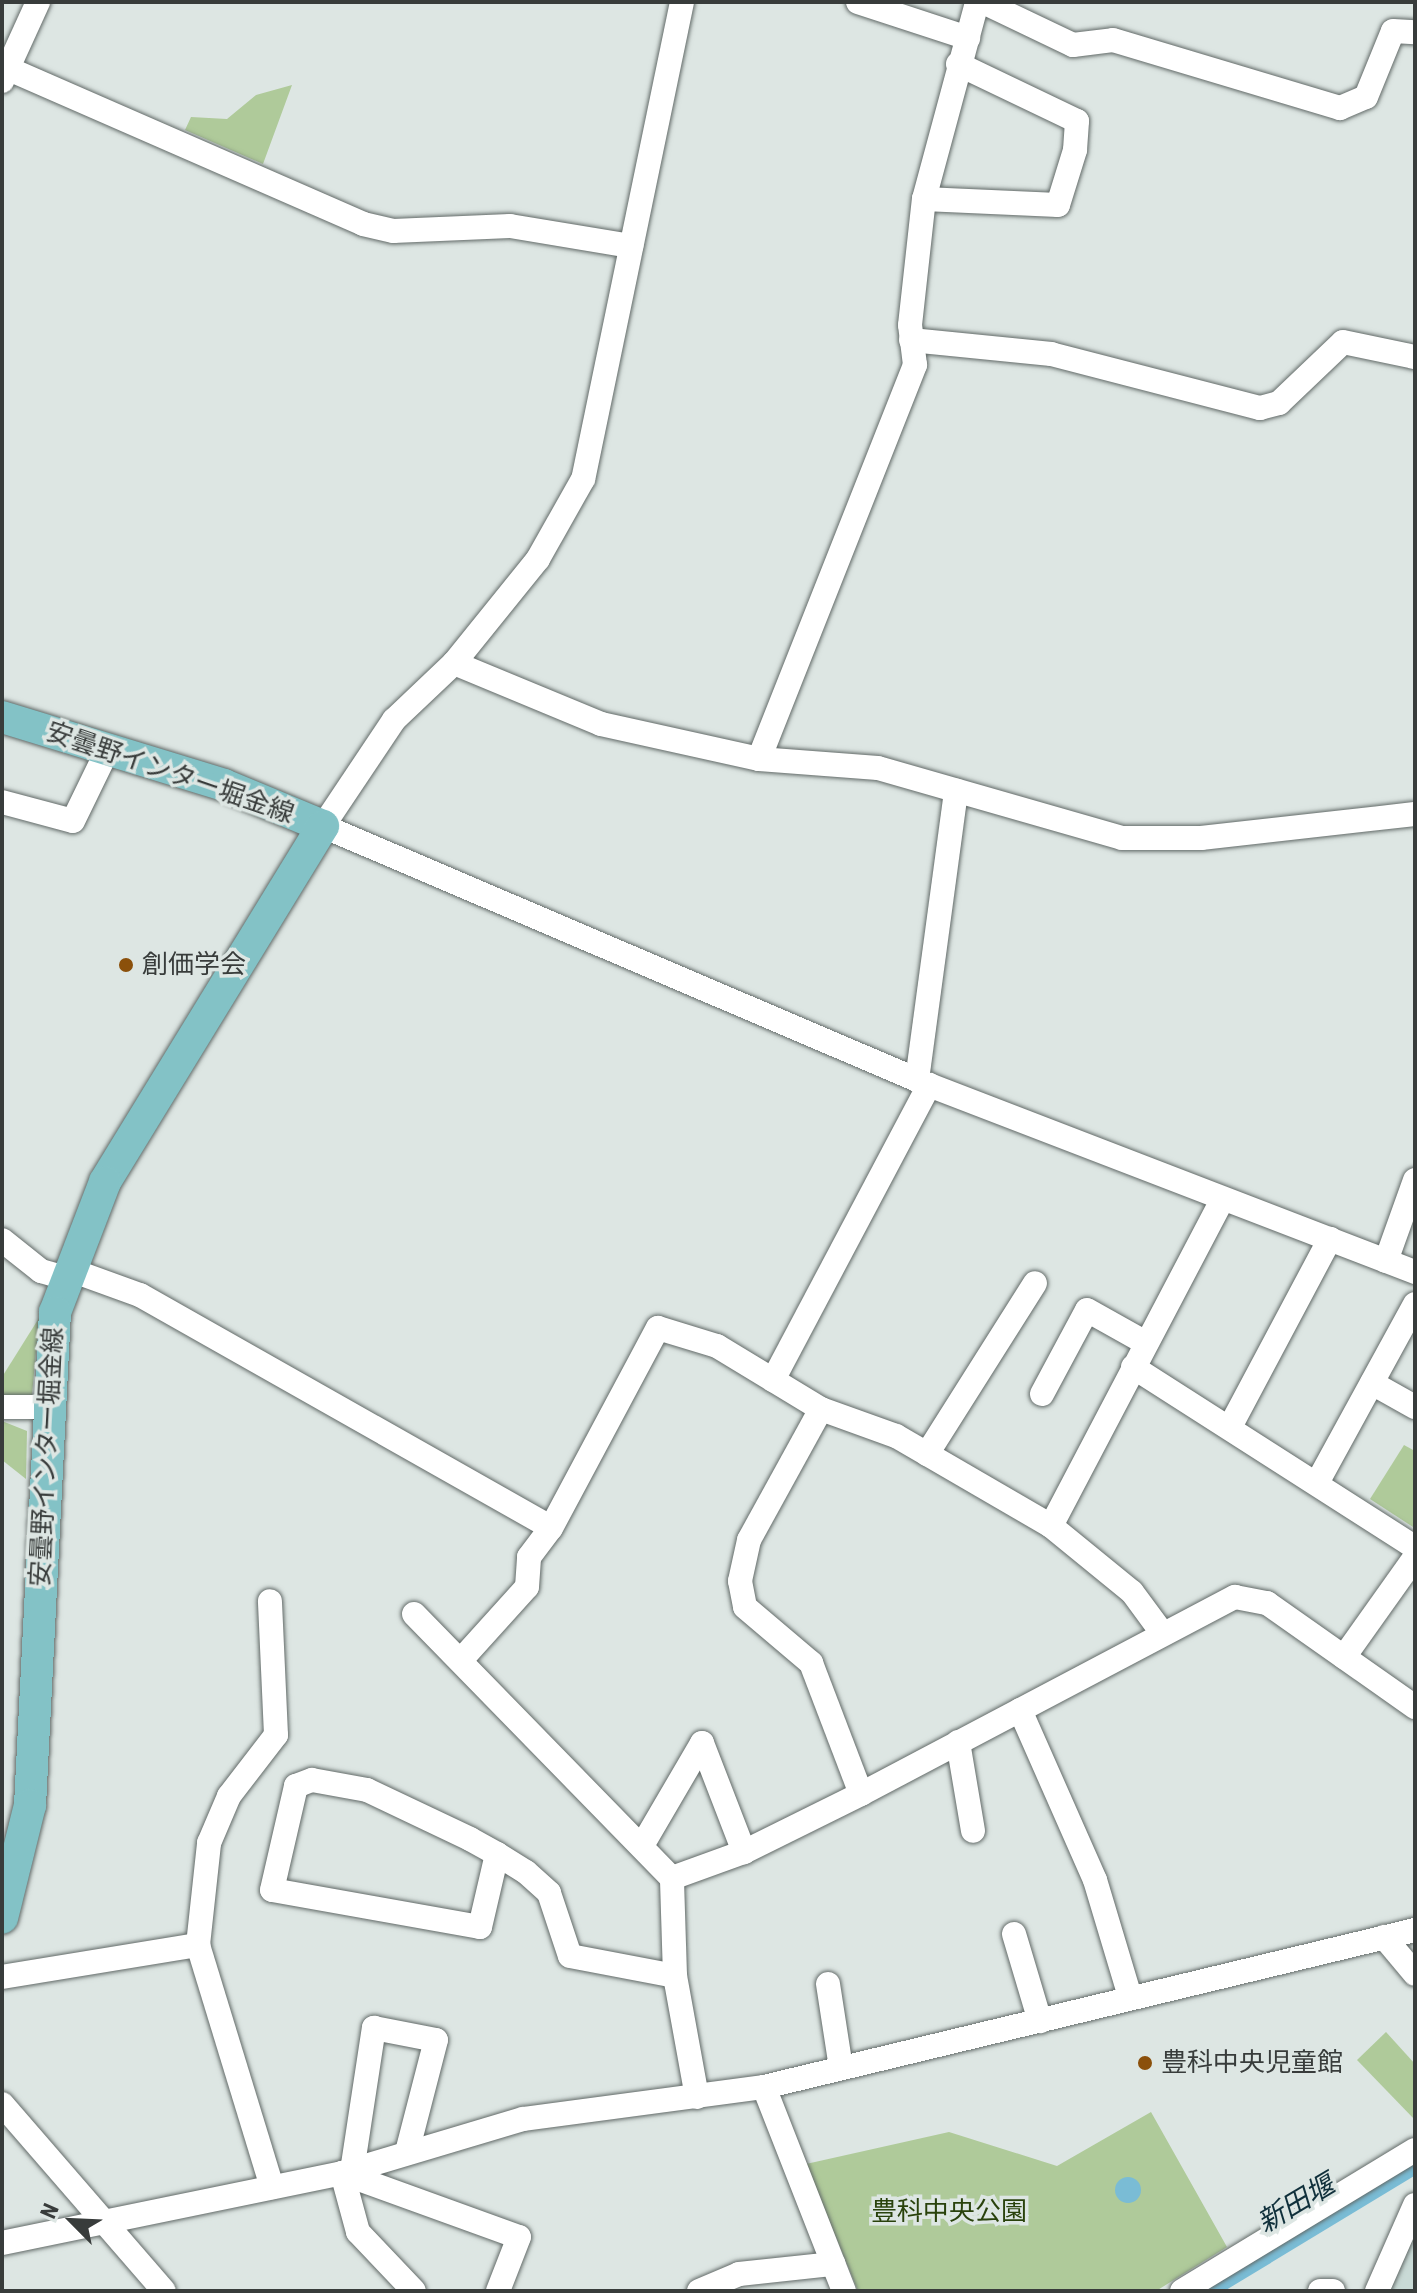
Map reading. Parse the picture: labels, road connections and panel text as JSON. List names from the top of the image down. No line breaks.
{"streets":{"main road":["安曇野インター堀金線"]},"water":["新田堰"],"parks":["豊科中央公園"],"places":["創価学会","豊科中央児童館"],"north":"top left"}
